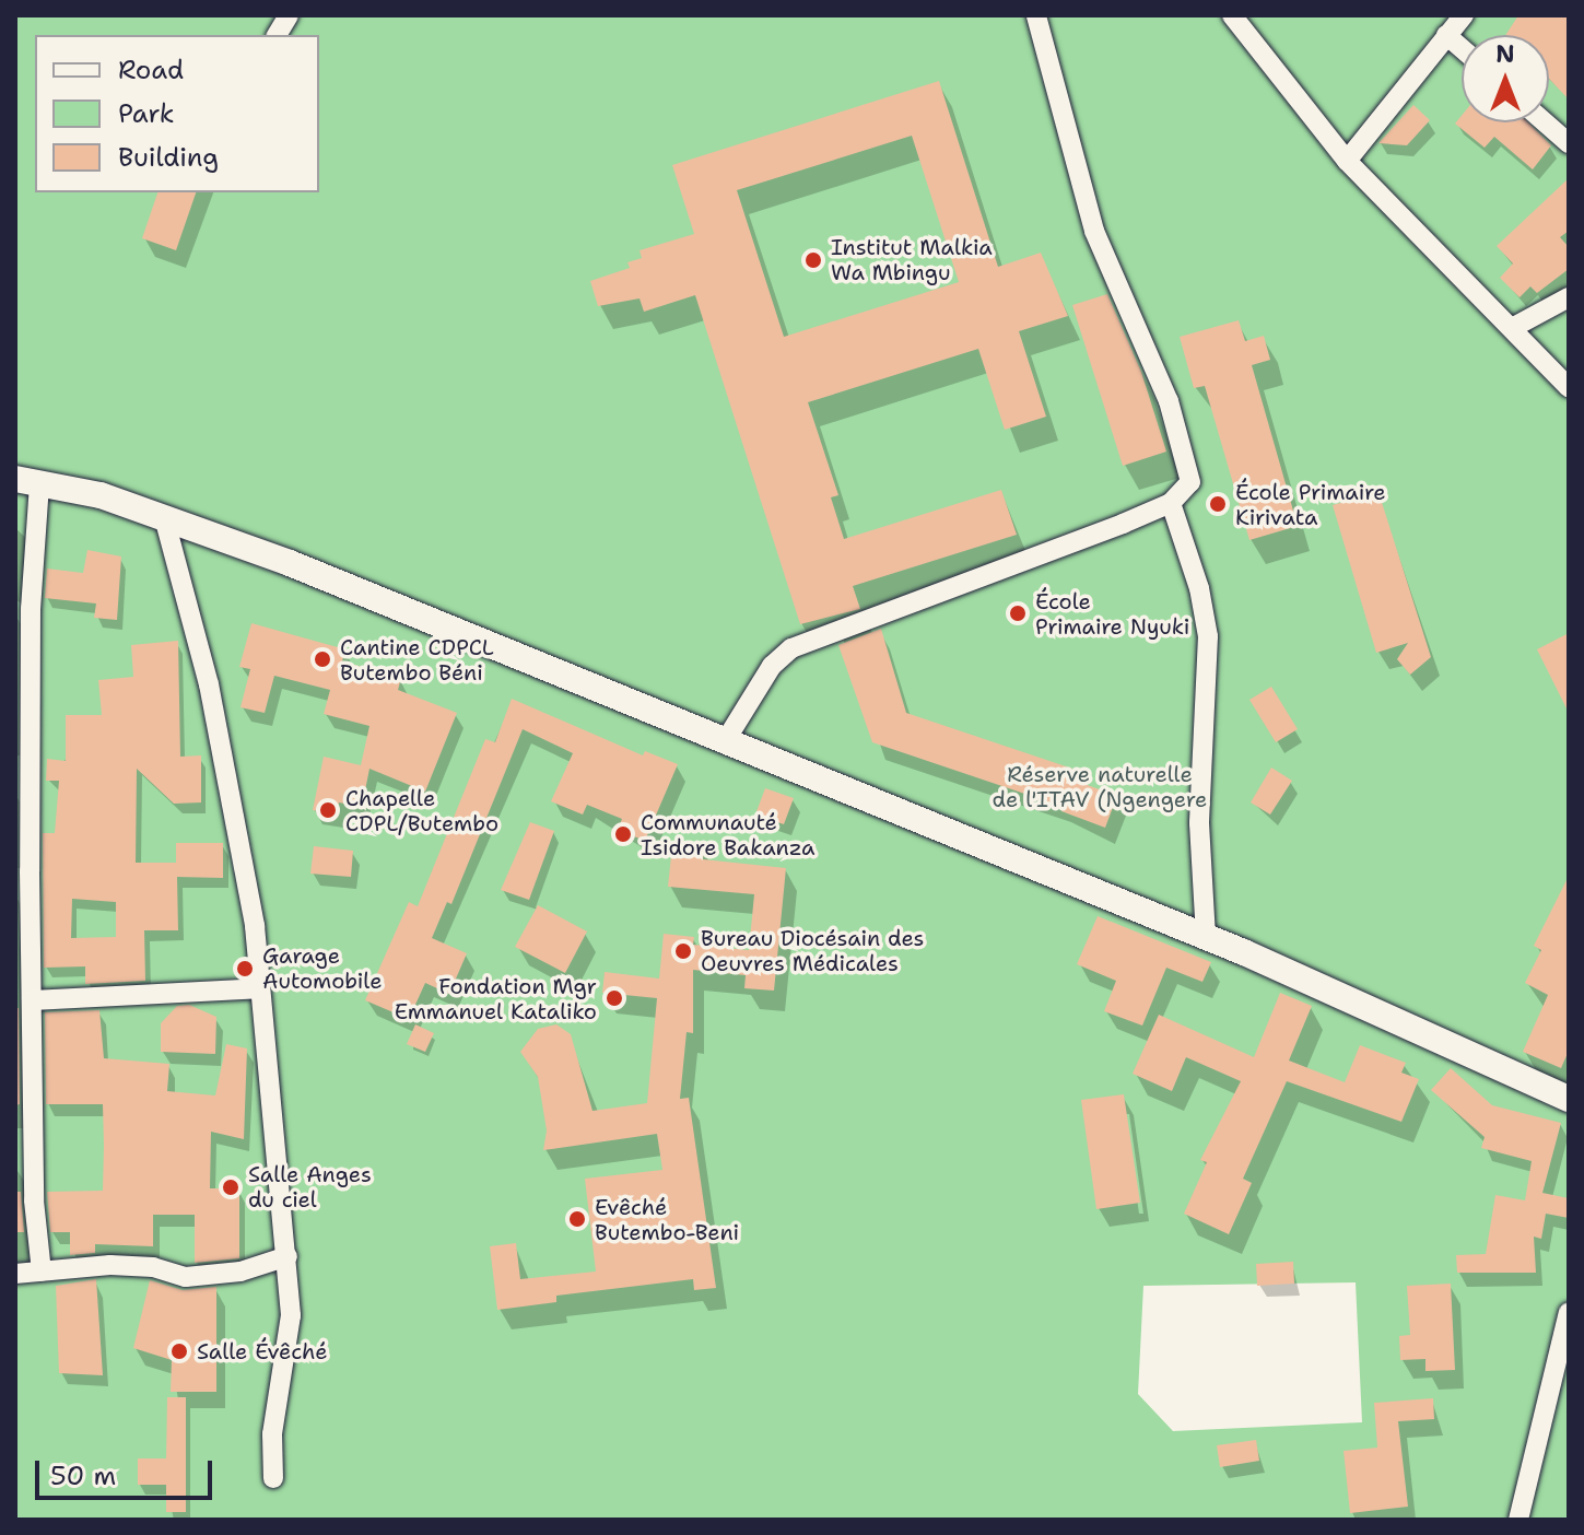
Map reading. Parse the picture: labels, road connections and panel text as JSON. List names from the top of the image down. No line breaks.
{"parks":["Réserve naturelle de l'ITAV (Ngengere"],"places":["Institut Malkia Wa Mbingu","École Primaire Kirivata","École Primaire Nyuki","Cantine CDPCL Butembo Béni","Chapelle CDPL/Butembo","Communauté Isidore Bakanza","Bureau Diocésain des Oeuvres Médicales","Garage Automobile","Fondation Mgr Emmanuel Kataliko","Salle Anges du ciel","Evêché Butembo-Beni","Salle Évêché"],"legend":["Road","Park","Building"],"scale_bar":"50 m","north":"top"}
